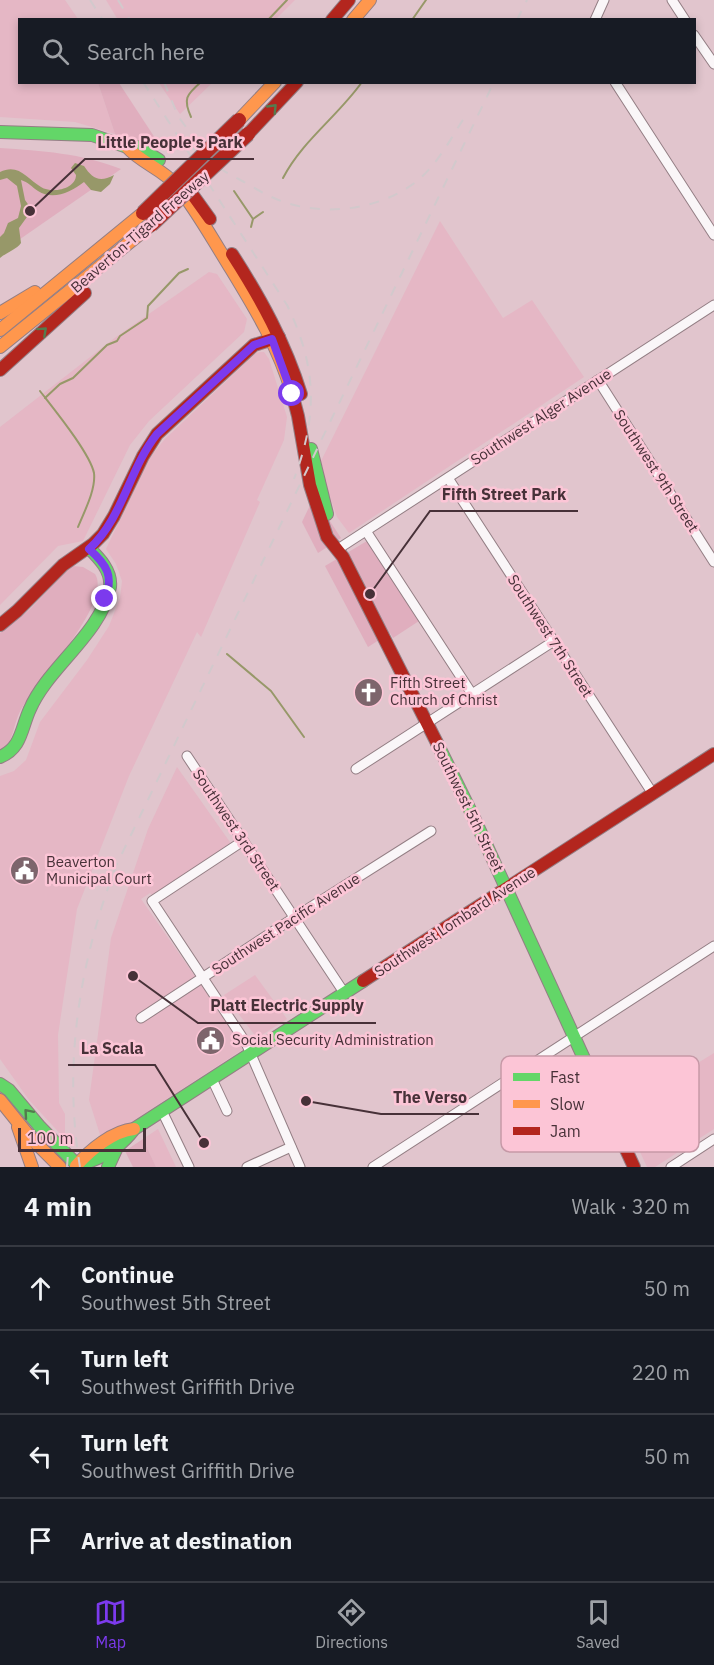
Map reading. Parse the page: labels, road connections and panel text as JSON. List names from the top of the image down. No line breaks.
{"streets":{"main road":["Beaverton-Tigard Freeway","Southwest 5th Street","Southwest Lombard Avenue"],"street":["Southwest Alger Avenue","Southwest 9th Street","Southwest 7th Street","Southwest 3rd Street","Southwest Pacific Avenue"]},"crossings":[["Southwest Alger Avenue","Southwest 9th Street"],["Southwest Alger Avenue","Southwest 7th Street"],["Southwest Alger Avenue","Southwest 5th Street"],["Southwest 7th Street","Southwest Lombard Avenue"],["Southwest 5th Street","Southwest Lombard Avenue"],["Southwest 3rd Street","Southwest Lombard Avenue"],["Southwest 3rd Street","Southwest Pacific Avenue"]],"places":{"other":["Little People's Park","Fifth Street Park","Platt Electric Supply","The Verso","La Scala"],"church":["Fifth Street Church of Christ"],"public building":["Beaverton Municipal Court","Social Security Administration"]},"legend":["Fast","Slow","Jam"],"scale_bar":"100 m","page":{"search":"Search here","scale":"100 m","heading":["4 min","Walk · 320 m"],"list":[["Continue","Southwest 5th Street","50 m"],["Turn left","Southwest Griffith Drive","220 m"],["Turn left","Southwest Griffith Drive","50 m"],"Arrive at destination"],"nav":["Map","Directions","Saved"]}}
